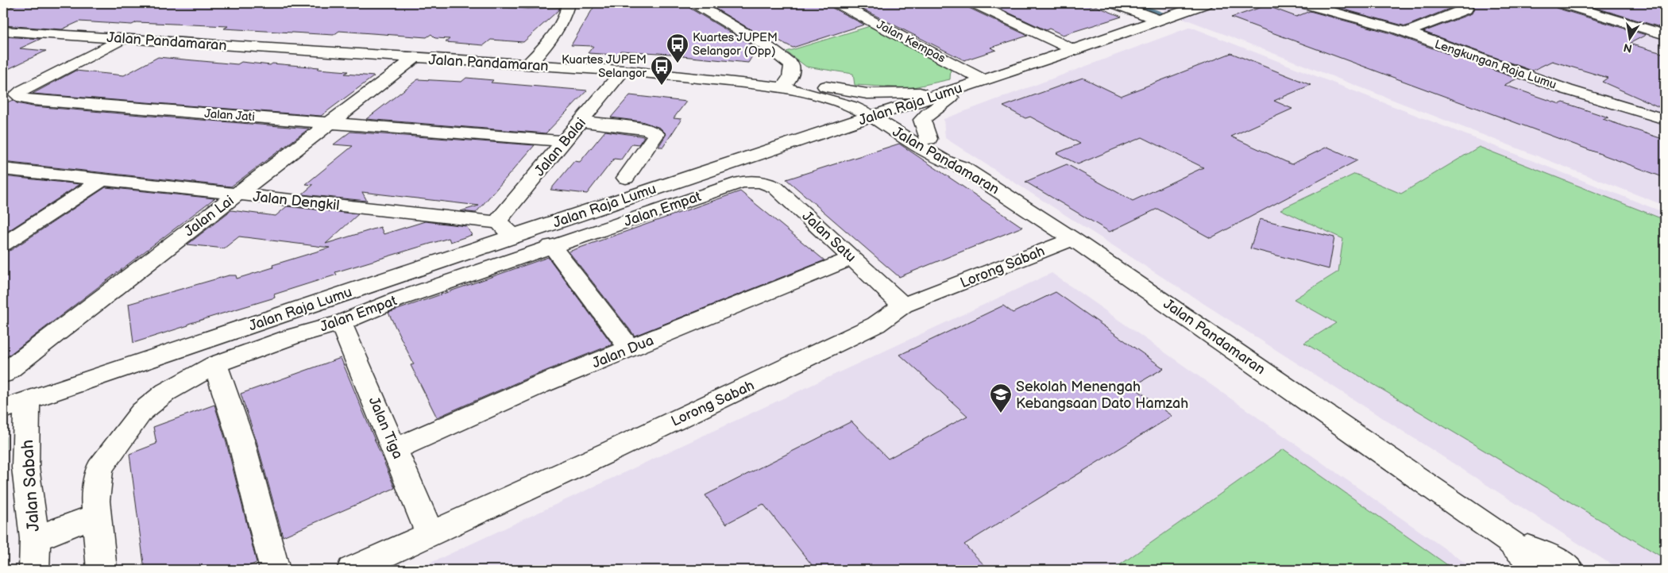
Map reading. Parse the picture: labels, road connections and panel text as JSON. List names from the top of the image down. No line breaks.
{"streets":{"street":["Jalan Pandamaran","Jalan Kempas","Lengkungan Raja Lumu","Jalan Raja Lumu","Jalan Jati","Jalan Balai","Jalan Dengkil","Jalan Empat","Jalan Lai","Jalan Satu","Lorong Sabah","Jalan Dua","Jalan Tiga","Jalan Sabah"]},"crossings":[["Jalan Pandamaran","Jalan Raja Lumu"],["Jalan Pandamaran","Jalan Jati"],["Jalan Pandamaran","Jalan Balai"],["Jalan Pandamaran","Jalan Lai"],["Jalan Pandamaran","Lorong Sabah"],["Jalan Kempas","Jalan Raja Lumu"],["Jalan Raja Lumu","Jalan Sabah"],["Jalan Jati","Jalan Balai"],["Jalan Jati","Jalan Lai"],["Jalan Balai","Jalan Dengkil"],["Jalan Dengkil","Jalan Lai"],["Jalan Empat","Jalan Satu"],["Jalan Empat","Jalan Tiga"],["Jalan Satu","Lorong Sabah"],["Jalan Satu","Jalan Dua"],["Lorong Sabah","Jalan Tiga"],["Jalan Dua","Jalan Tiga"]],"places":{"bus stop":["Kuartes JUPEM Selangor (Opp)","Kuartes JUPEM Selangor"],"school or university":["Sekolah Menengah Kebangsaan Dato Hamzah"]},"north":"bottom"}
